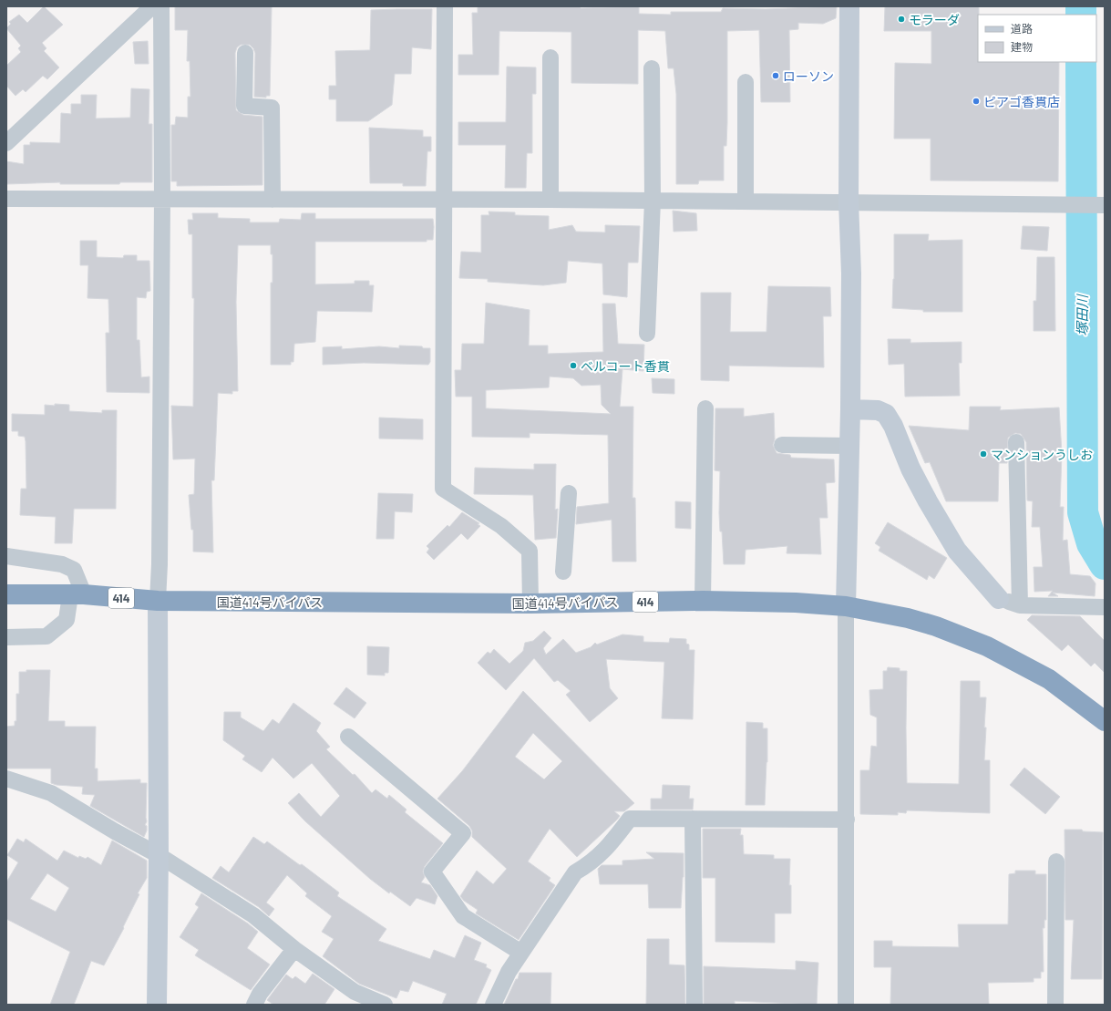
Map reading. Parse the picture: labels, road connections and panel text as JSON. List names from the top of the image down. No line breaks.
{"streets":{"highway":["414","国道414号バイパス"]},"water":["塚田川"],"places":["モラーダ","ローソン","ピアゴ香貫店","ベルコート香貫","マンションうしお"],"legend":["道路","建物"]}
